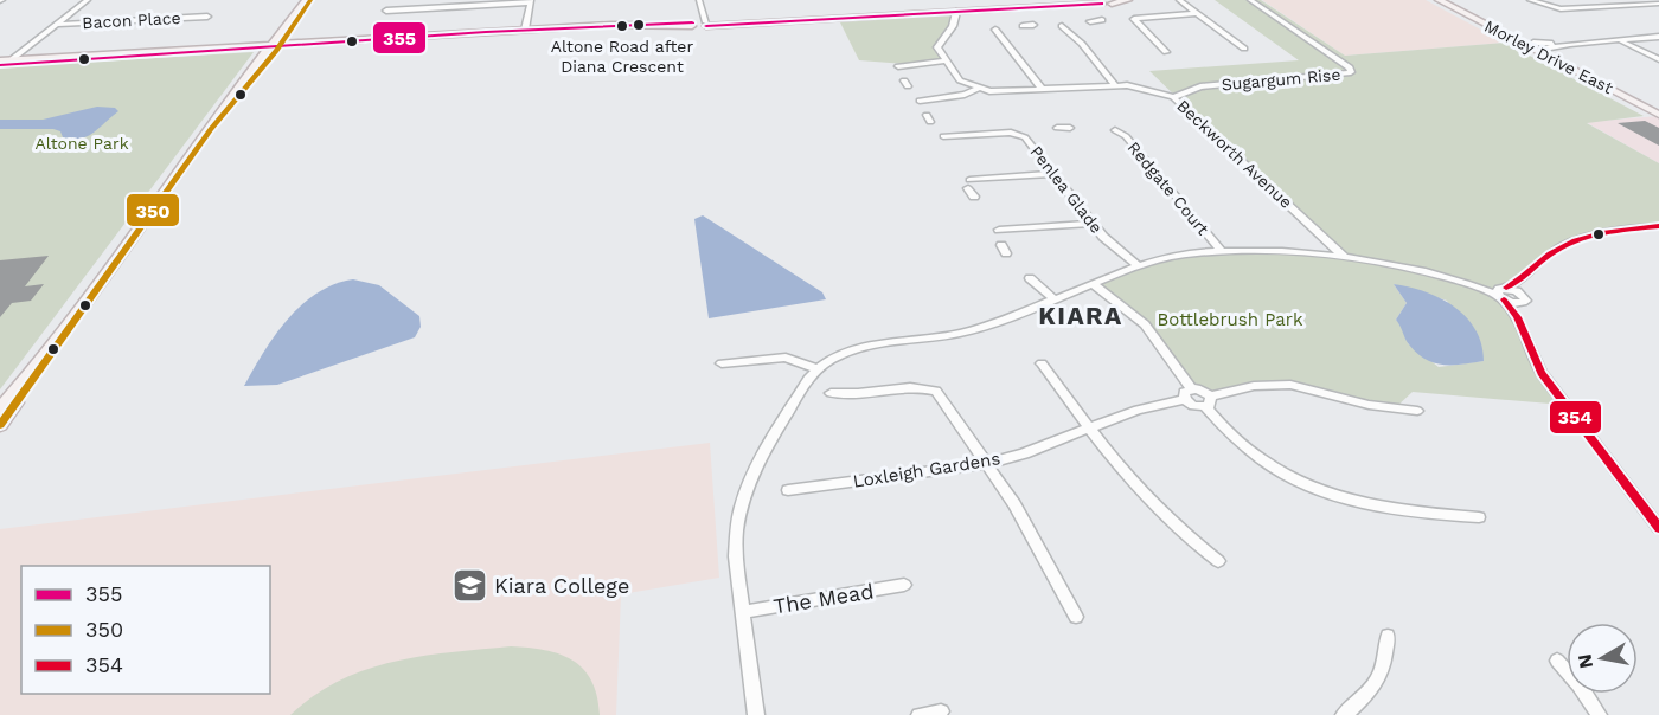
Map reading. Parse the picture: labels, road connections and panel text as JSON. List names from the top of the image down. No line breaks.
{"streets":{"main road":["Morley Drive East"],"street":["Bacon Place","Sugargum Rise","Beckworth Avenue","Redgate Court","Penlea Glade","Loxleigh Gardens","The Mead"]},"crossings":[["Sugargum Rise","Beckworth Avenue"]],"districts":["KIARA"],"parks":["Altone Park","Bottlebrush Park"],"places":{"other":["Altone Road after Diana Crescent"],"school or university":["Kiara College"]},"lines":["transit line 350","transit line 355","transit line 354"],"legend":["355","350","354"],"north":"left"}
